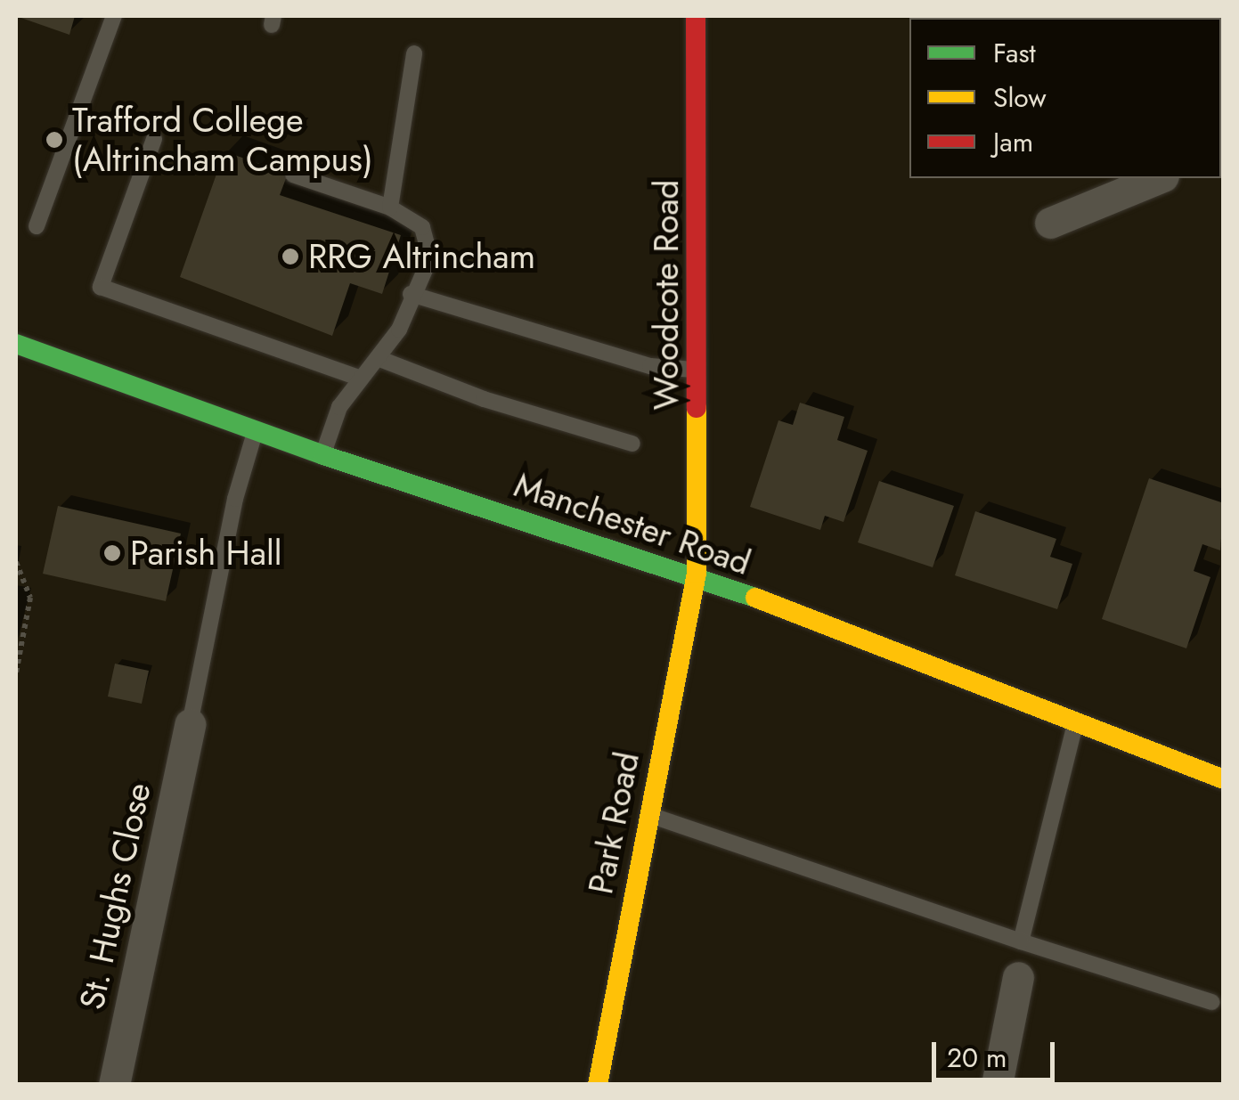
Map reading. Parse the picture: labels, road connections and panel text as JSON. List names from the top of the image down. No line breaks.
{"streets":{"main road":["Woodcote Road","Manchester Road","Park Road"],"street":["St. Hughs Close"]},"crossings":[["Woodcote Road","Manchester Road"],["Woodcote Road","Park Road"],["Manchester Road","Park Road"]],"places":["Trafford College (Altrincham Campus)","RRG Altrincham","Parish Hall"],"legend":["Fast","Slow","Jam"],"scale_bar":"20 m"}
